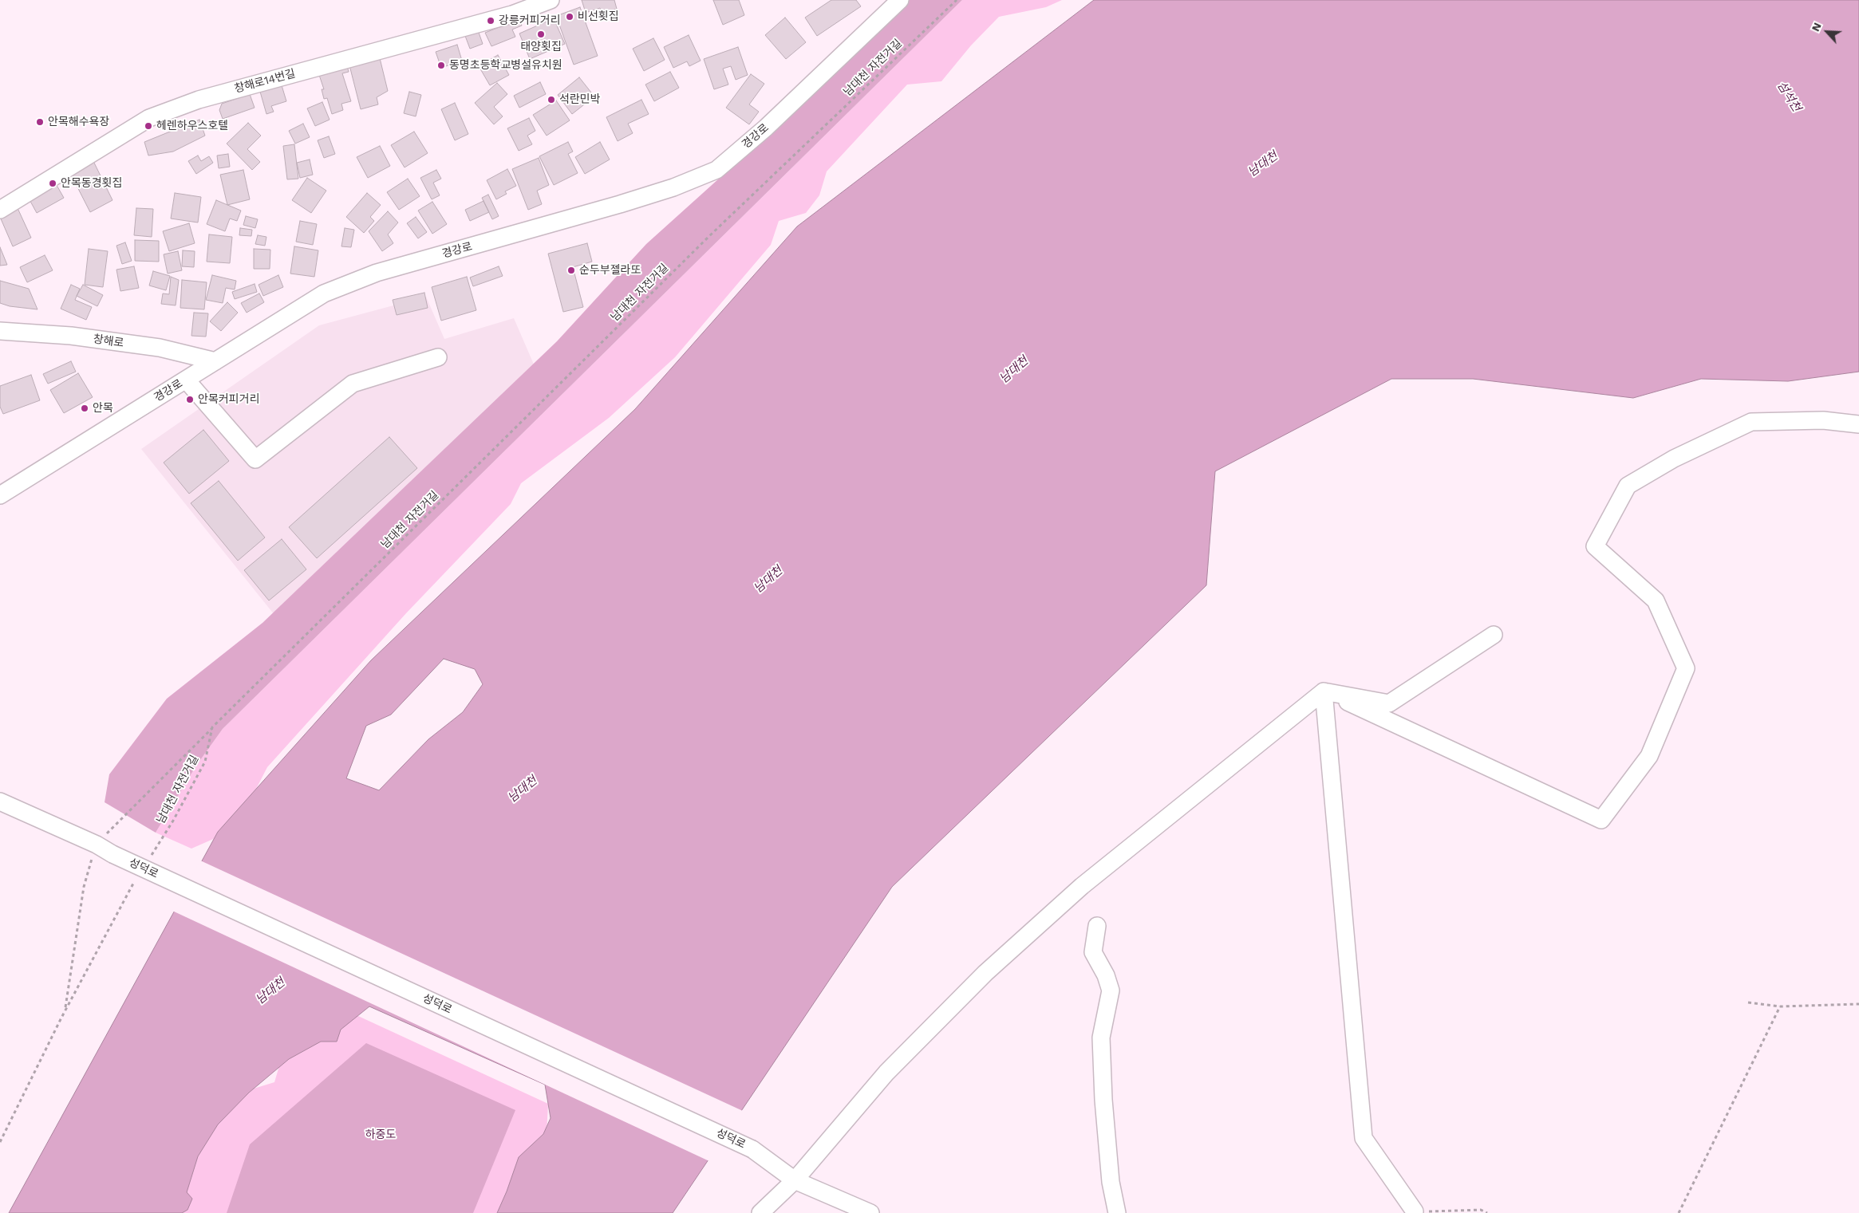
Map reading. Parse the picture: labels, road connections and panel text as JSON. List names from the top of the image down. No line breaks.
{"streets":{"street":["창해로14번길","경강로","창해로","성덕로"],"path":["남대천 자전거길"]},"crossings":[["경강로","창해로"]],"water":["섬석천","남대천"],"parks":["하중도"],"places":["비선횟집","강릉커피거리","태양횟집","동명초등학교병설유치원","석란민박","안목해수욕장","헤렌하우스호텔","안목동경횟집","순두부젤라또","안목커피거리","안목"],"north":"top left"}
